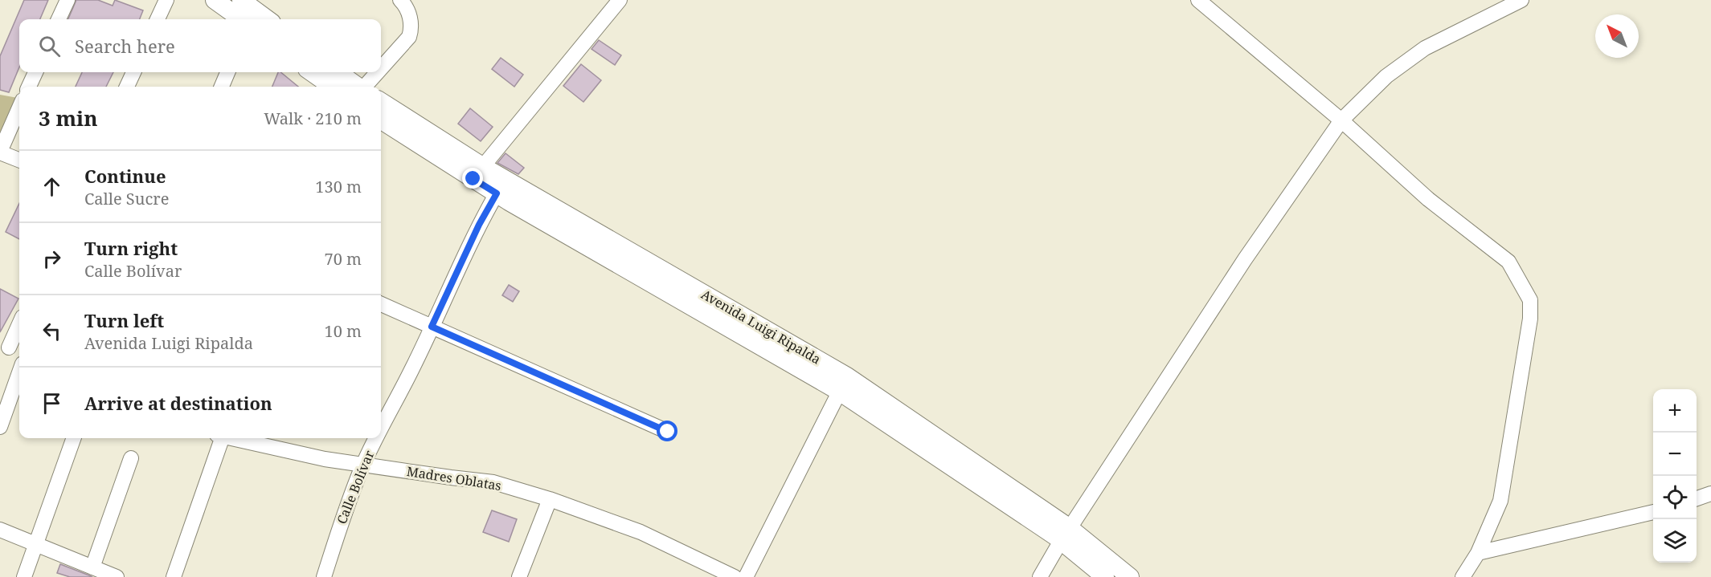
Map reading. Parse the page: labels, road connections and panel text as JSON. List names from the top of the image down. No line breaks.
{"streets":{"street":["Avenida Luigi Ripalda","Madres Oblatas","Calle Bolívar"]},"crossings":[["Avenida Luigi Ripalda","Calle Bolívar"],["Madres Oblatas","Calle Bolívar"]],"north":"top left","page":{"search":"Search here","heading":["3 min","Walk · 210 m"],"list":[["Continue","Calle Sucre","130 m"],["Turn right","Calle Bolívar","70 m"],["Turn left","Avenida Luigi Ripalda","10 m"],"Arrive at destination"],"map_buttons":["+","−"]}}
